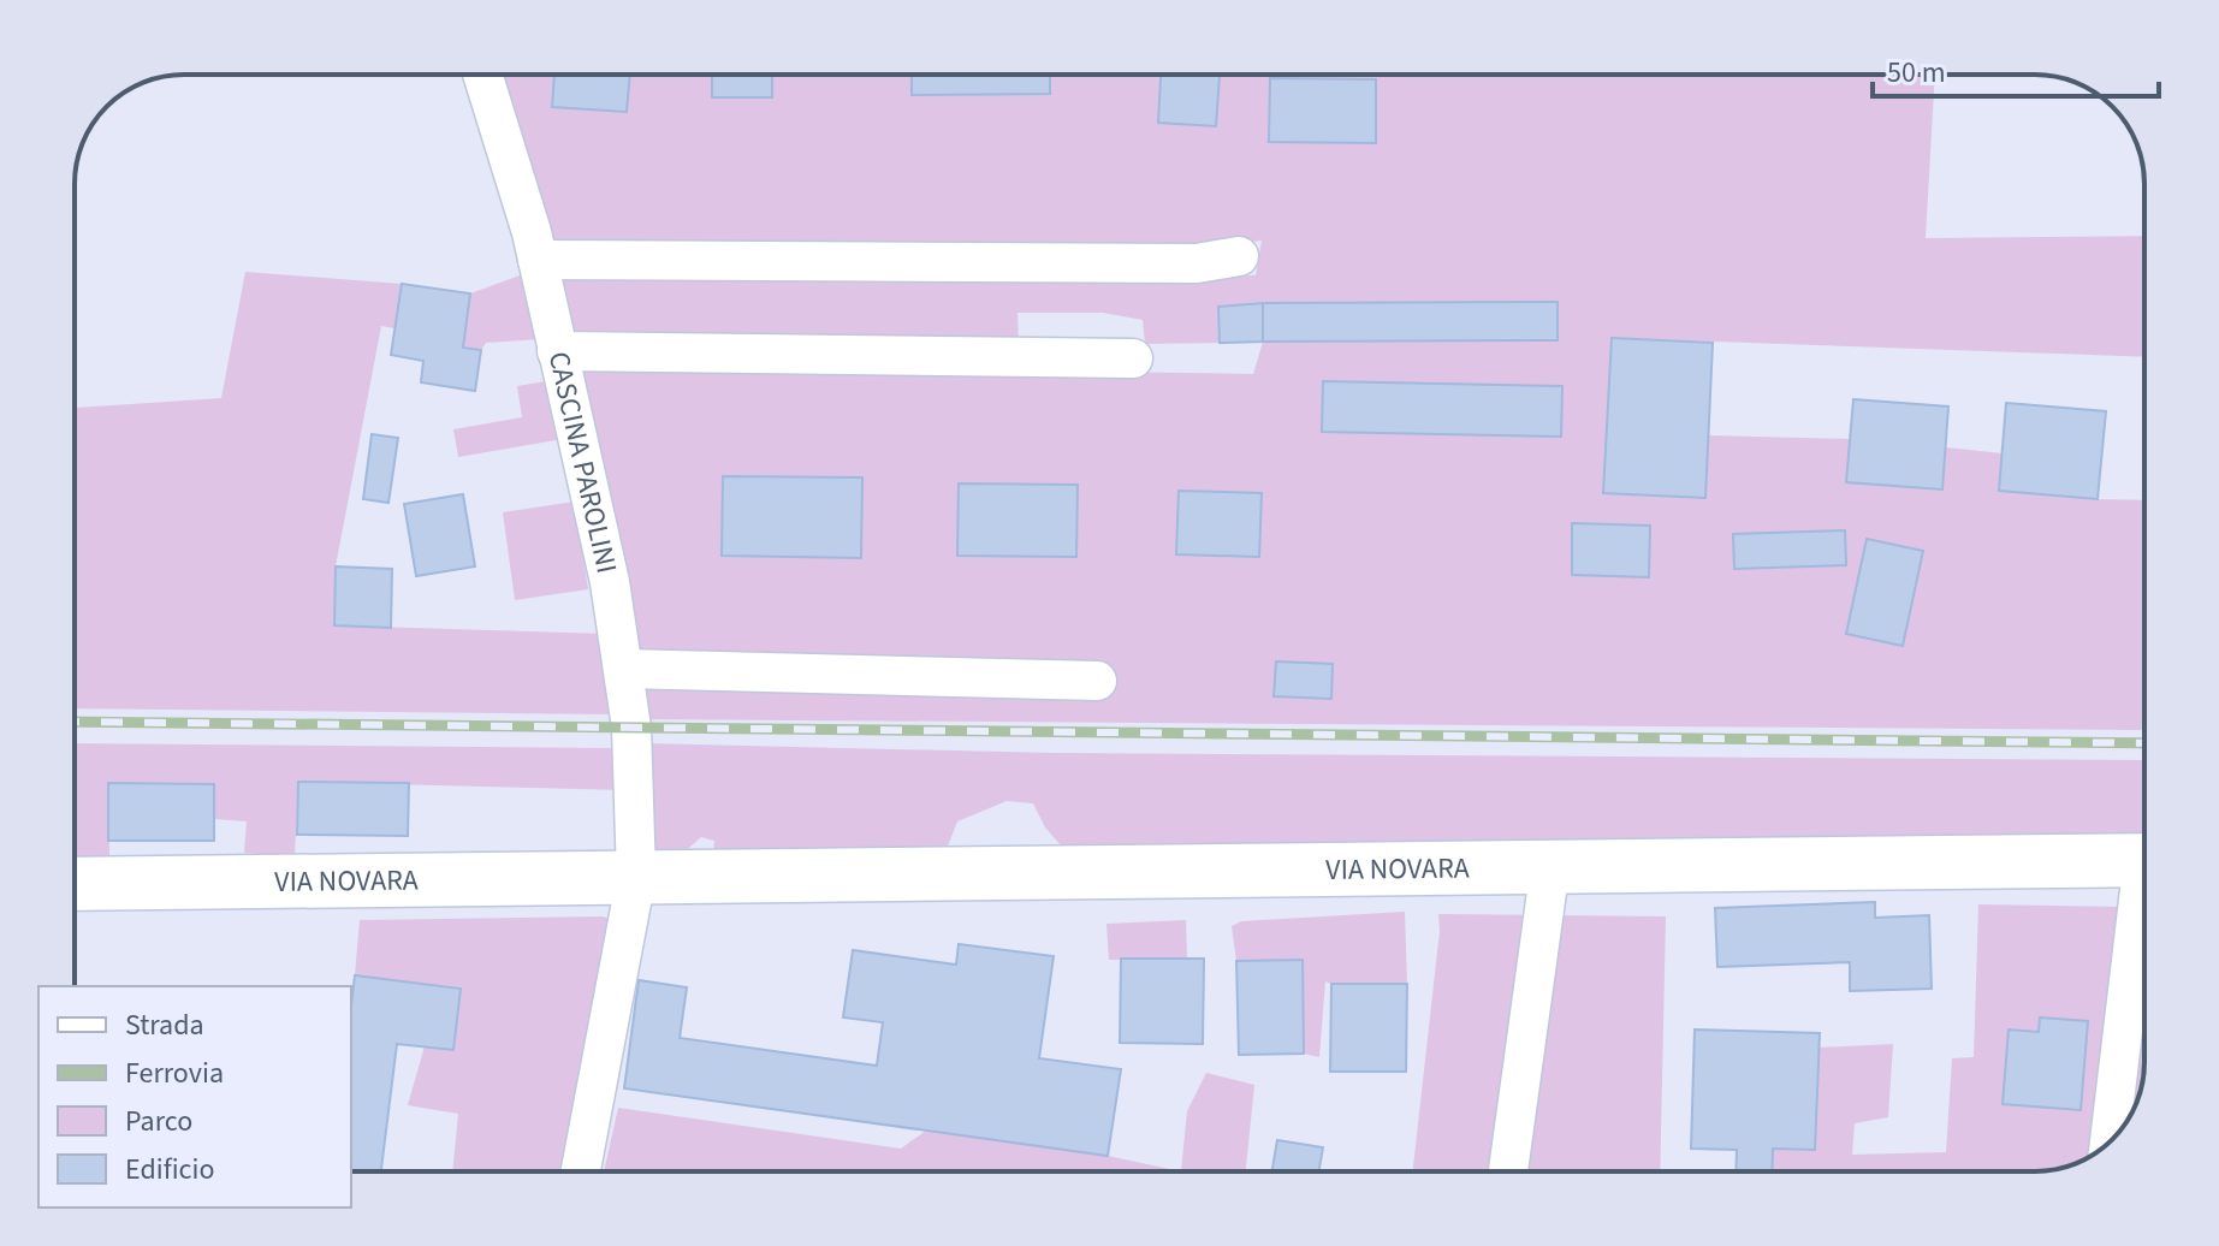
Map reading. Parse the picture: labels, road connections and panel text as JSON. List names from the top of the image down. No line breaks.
{"streets":{"main road":["VIA NOVARA"],"street":["CASCINA PAROLINI"]},"crossings":[["CASCINA PAROLINI","VIA NOVARA"]],"legend":["Strada","Ferrovia","Parco","Edificio"],"scale_bar":"50 m"}
